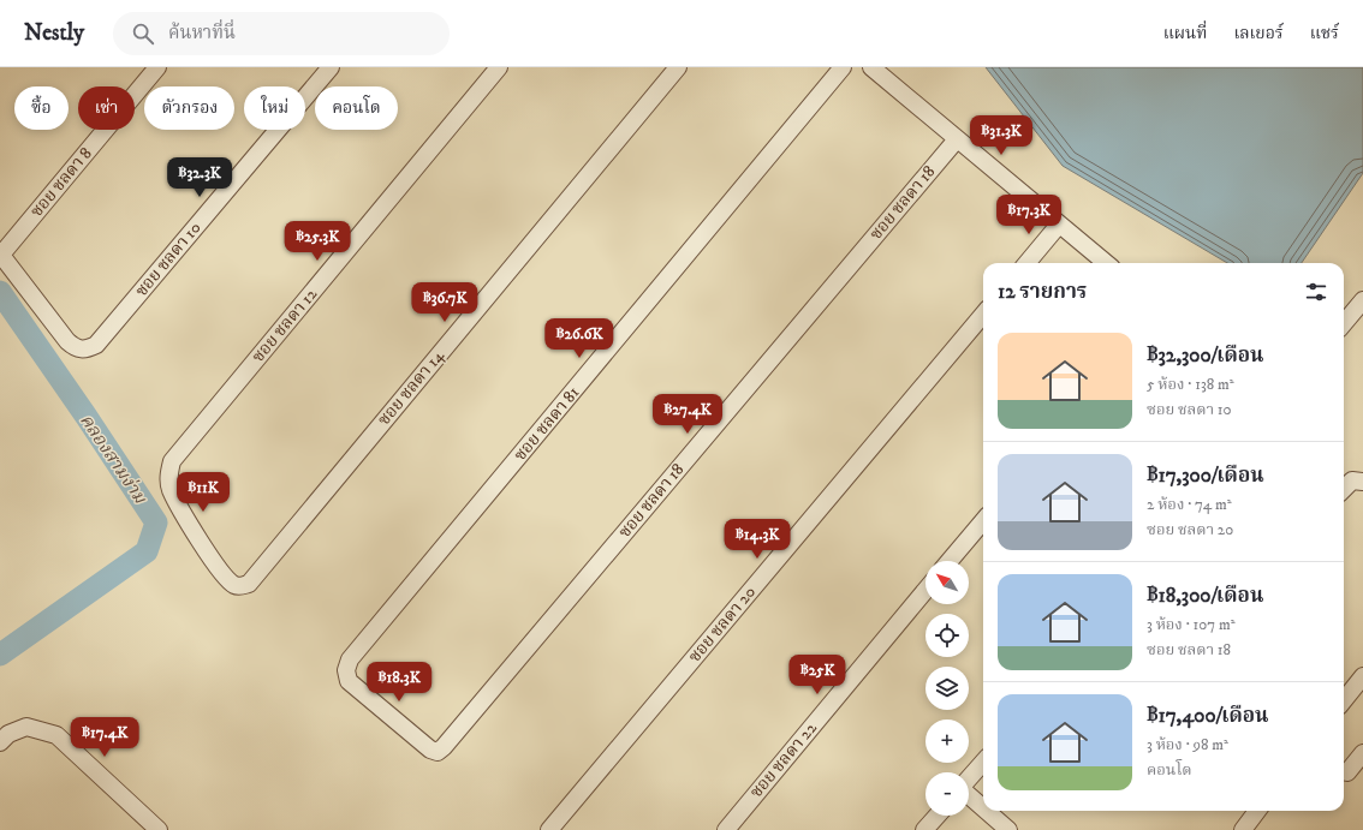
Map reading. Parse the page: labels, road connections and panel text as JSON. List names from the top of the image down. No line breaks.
{"streets":{"street":["ซอย ชลดา 8","ซอย ชลดา 18","ซอย ชลดา 10","ซอย ชลดา 12","ซอย ชลดา 14","ซอย ชลดา 81","ซอย ชลดา 20","ซอย ชลดา 22"]},"crossings":[["ซอย ชลดา 8","ซอย ชลดา 10"],["ซอย ชลดา 18","ซอย ชลดา 81"],["ซอย ชลดา 12","ซอย ชลดา 14"]],"water":["คลองสามง่าม"],"north":"top left","page":{"header":"Nestly","search":"ค้นหาที่นี่","nav":["แผนที่","เลเยอร์","แชร์"],"chip":["ซื้อ","เช่า","ตัวกรอง","ใหม่","คอนโด"],"price":["฿31.3K","฿32.3K","฿17.3K","฿25.3K","฿36.7K","฿26.6K","฿27.4K","฿11K","฿14.3K","฿25K","฿18.3K","฿17.4K"],"heading":"12 รายการ","list":[{"name":"฿32,300/เดือน","note":"5 ห้อง · 138 m² · ซอย ชลดา 10"},{"name":"฿17,300/เดือน","note":"2 ห้อง · 74 m² · ซอย ชลดา 20"},{"name":"฿18,300/เดือน","note":"3 ห้อง · 107 m² · ซอย ชลดา 18"},{"name":"฿17,400/เดือน","note":"3 ห้อง · 98 m² · คอนโด"}],"map_buttons":["+","−"]}}
